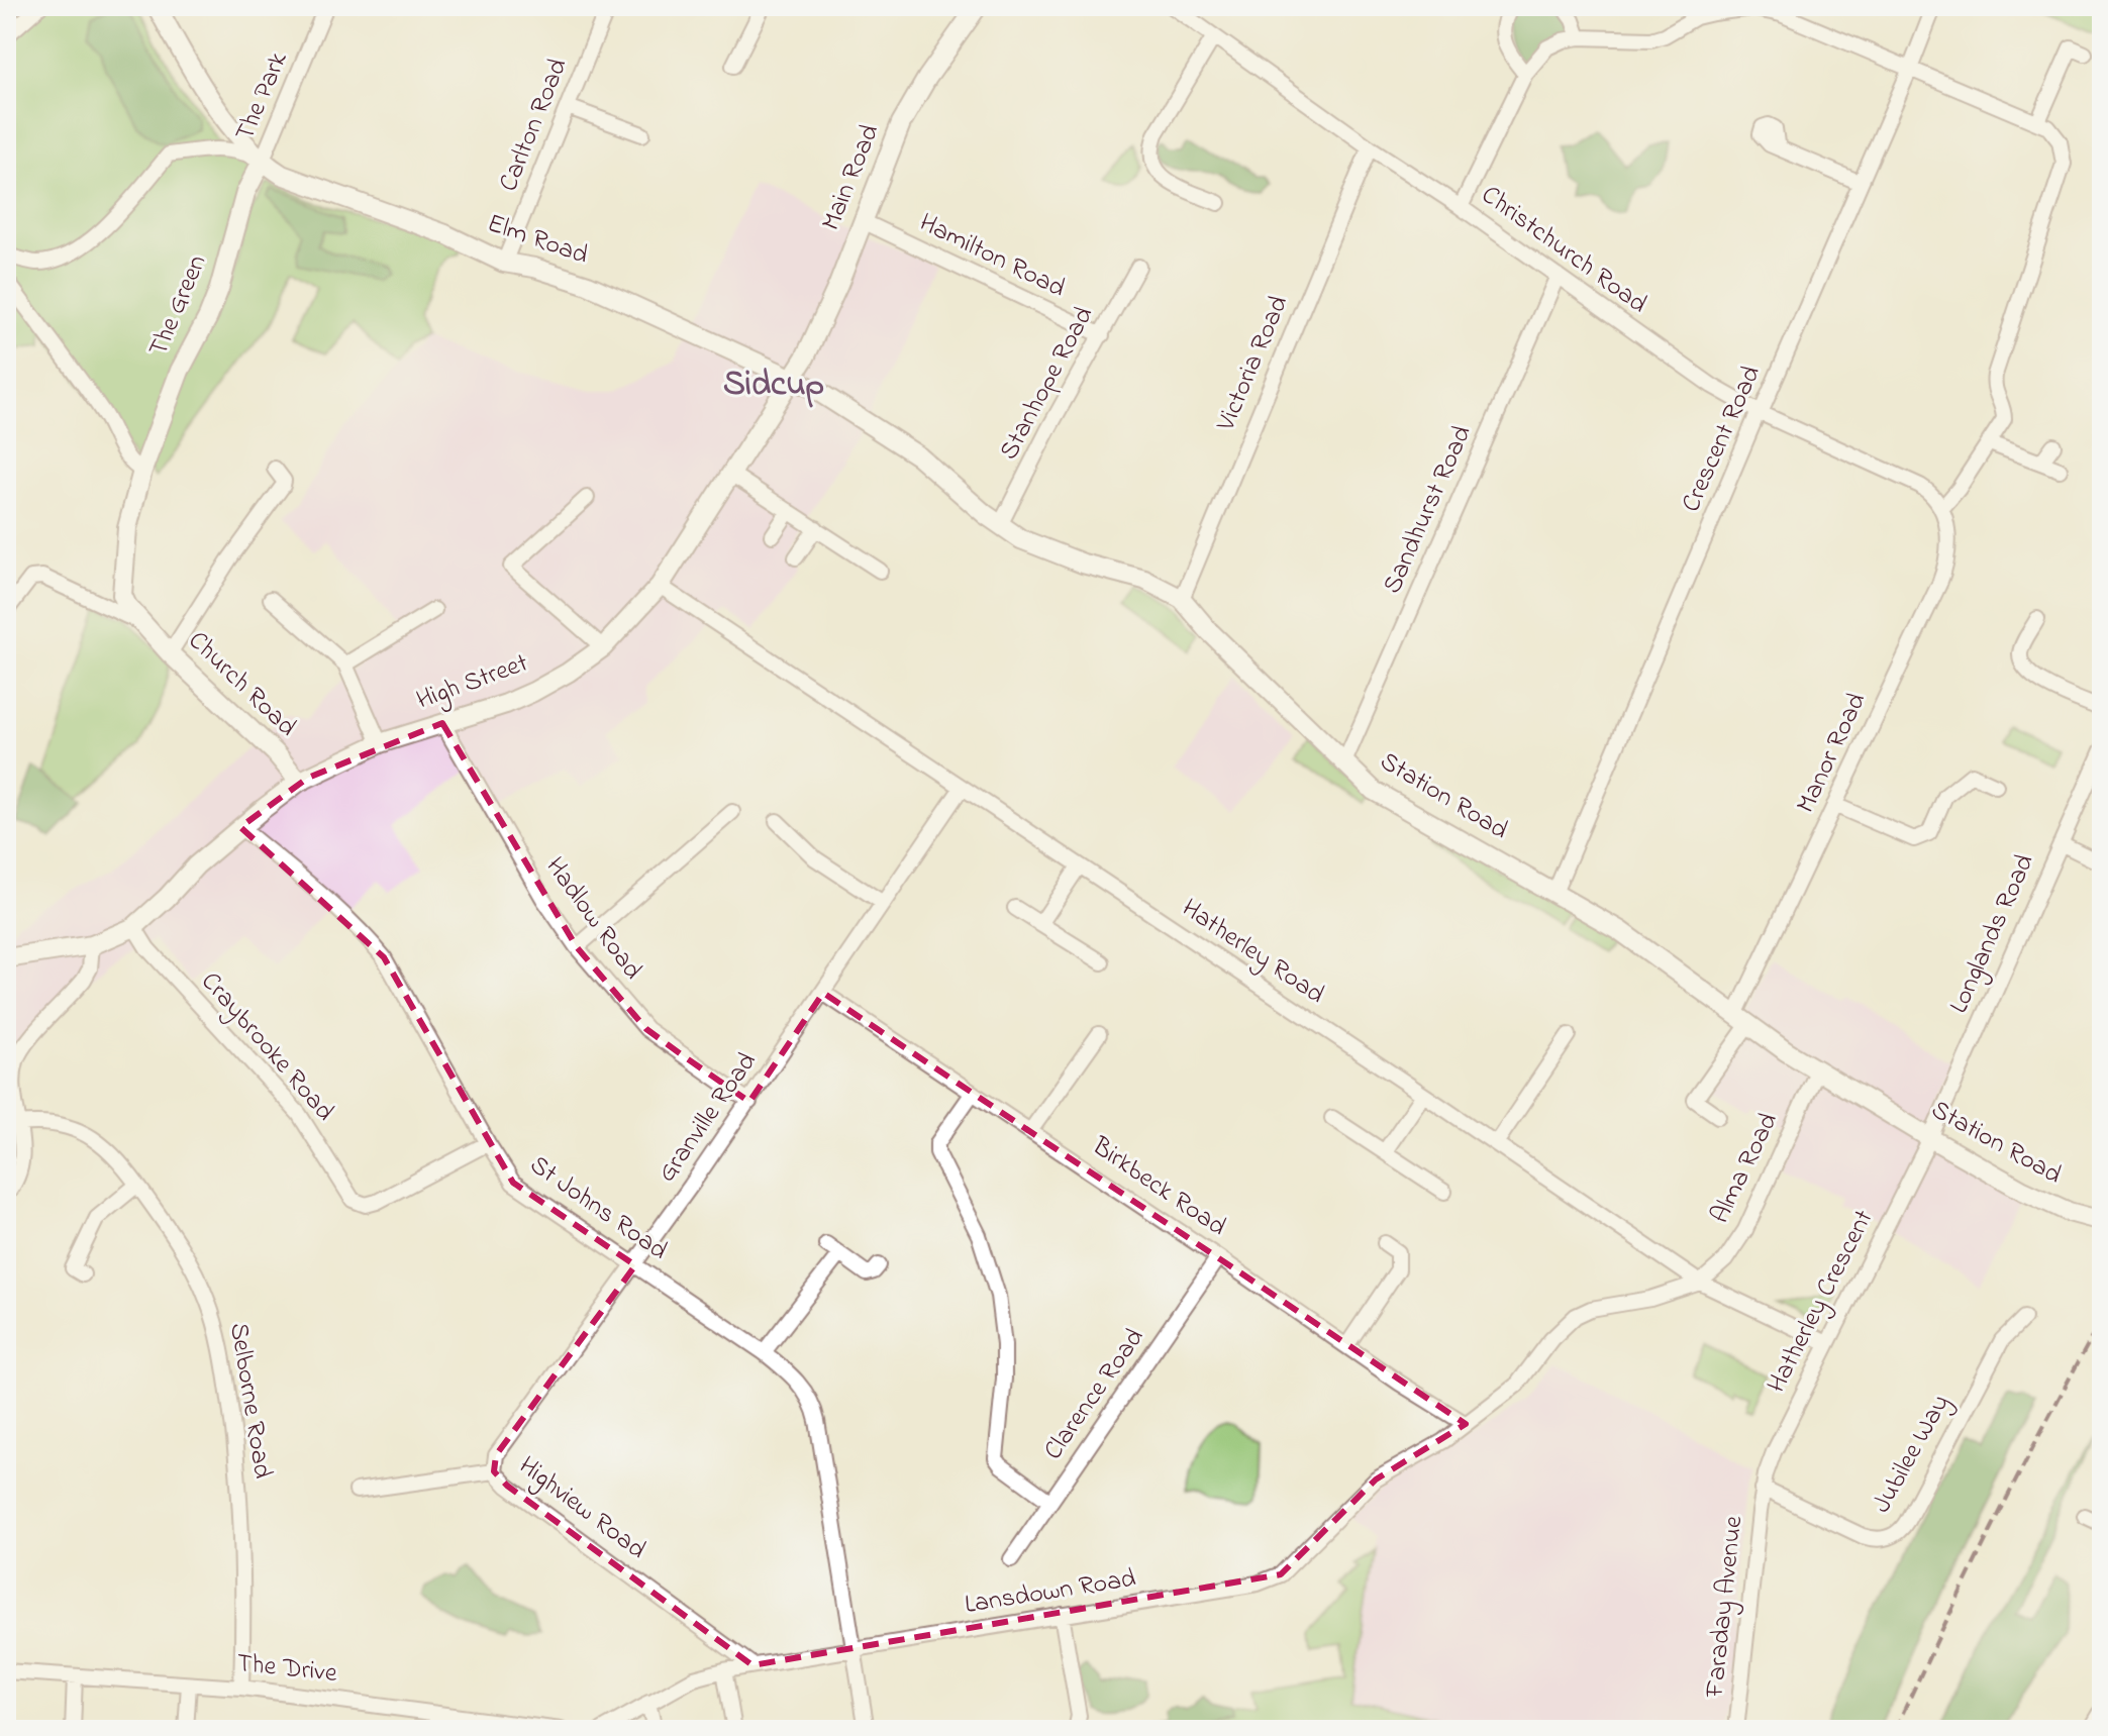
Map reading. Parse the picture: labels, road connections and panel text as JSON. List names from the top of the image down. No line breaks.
{"streets":{"main road":["Main Road","Elm Road","The Green","High Street","Church Road","Station Road"],"street":["The Park","Carlton Road","Christchurch Road","Hamilton Road","Victoria Road","Stanhope Road","Crescent Road","Sandhurst Road","Manor Road","Hadlow Road","Longlands Road","Hatherley Road","Craybrooke Road","Granville Road","Alma Road","Birkbeck Road","St Johns Road","Hatherley Crescent","Clarence Road","Selborne Road","Jubilee Way","Highview Road","Lansdown Road","Faraday Avenue","The Drive"]},"crossings":[["The Park","Elm Road"],["The Park","The Green"],["Carlton Road","Elm Road"],["Main Road","Elm Road"],["Main Road","Hamilton Road"],["Main Road","High Street"],["Main Road","Station Road"],["Elm Road","The Green"],["Elm Road","High Street"],["Elm Road","Station Road"],["Christchurch Road","Victoria Road"],["Christchurch Road","Crescent Road"],["Christchurch Road","Sandhurst Road"],["Christchurch Road","Manor Road"],["Hamilton Road","Stanhope Road"],["The Green","Church Road"],["Victoria Road","Station Road"],["Stanhope Road","Station Road"],["Crescent Road","Station Road"],["Sandhurst Road","Station Road"],["High Street","Church Road"],["High Street","Station Road"],["High Street","Hadlow Road"],["High Street","Hatherley Road"],["High Street","Craybrooke Road"],["High Street","St Johns Road"],["Manor Road","Station Road"],["Station Road","Longlands Road"],["Station Road","Alma Road"],["Station Road","Hatherley Crescent"],["Hadlow Road","Granville Road"],["Longlands Road","Hatherley Crescent"],["Hatherley Road","Granville Road"],["Hatherley Road","Alma Road"],["Hatherley Road","Hatherley Crescent"],["Craybrooke Road","St Johns Road"],["Granville Road","Birkbeck Road"],["Granville Road","St Johns Road"],["Granville Road","Highview Road"],["Alma Road","Birkbeck Road"],["Alma Road","Lansdown Road"],["Birkbeck Road","Clarence Road"],["Birkbeck Road","Lansdown Road"],["St Johns Road","Lansdown Road"],["Hatherley Crescent","Jubilee Way"],["Hatherley Crescent","Faraday Avenue"],["Selborne Road","The Drive"],["Jubilee Way","Faraday Avenue"],["Highview Road","Lansdown Road"]],"districts":["Sidcup"]}
